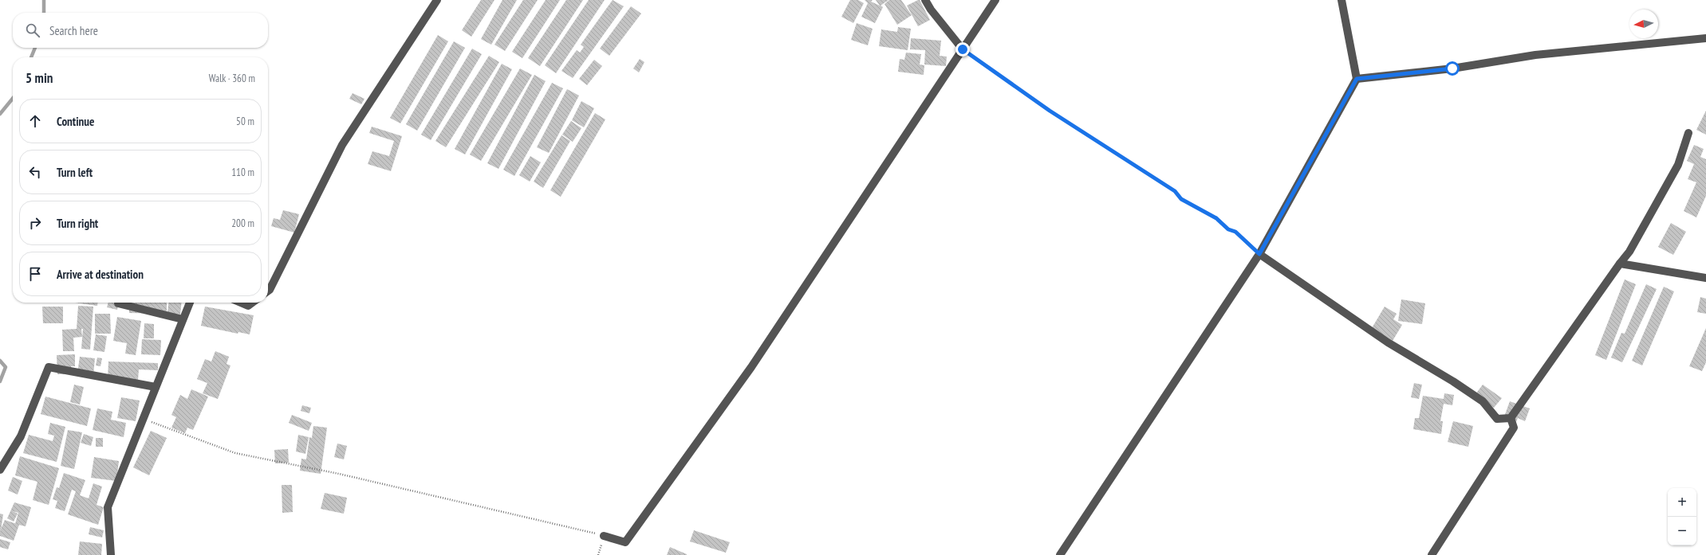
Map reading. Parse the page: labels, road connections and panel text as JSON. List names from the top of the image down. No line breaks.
{"north":"left","page":{"search":"Search here","heading":["5 min","Walk · 360 m"],"list":[["Continue","50 m"],["Turn left","110 m"],["Turn right","200 m"],"Arrive at destination"],"map_buttons":["+","−"]}}
